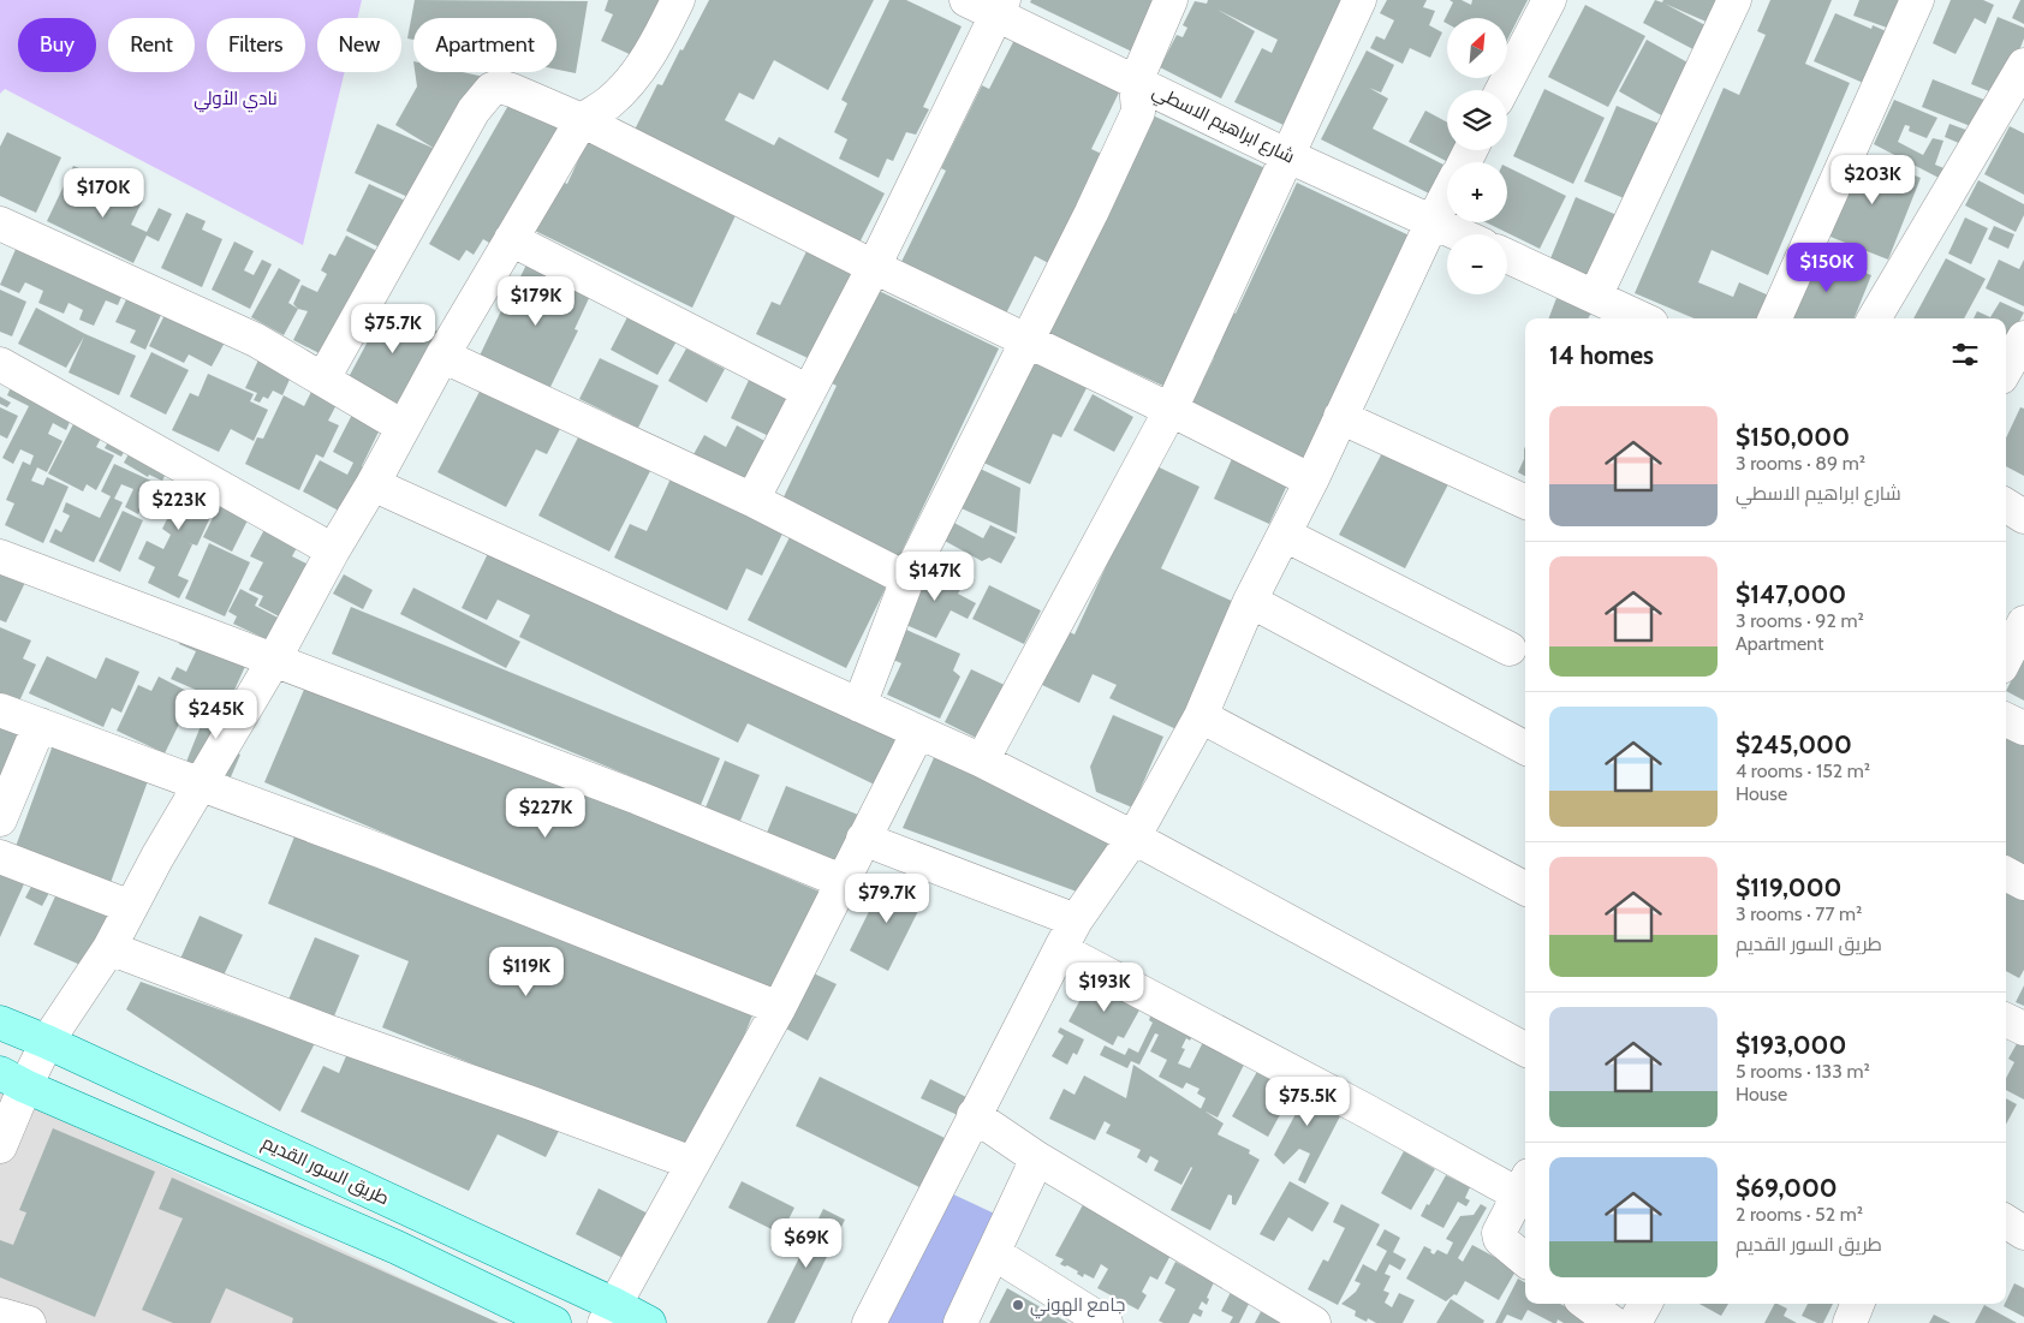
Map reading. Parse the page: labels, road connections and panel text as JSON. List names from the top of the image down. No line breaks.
{"streets":{"main road":["طريق السور القديم"],"street":["شارع ابراهيم الاسطي"]},"parks":["نادي الأولي"],"places":["جامع الهوني"],"north":"top right","page":{"map_buttons":["+","−"],"chip":["Buy","Rent","Filters","New","Apartment"],"price":["$203K","$170K","$150K","$179K","$75.7K","$223K","$147K","$245K","$227K","$79.7K","$119K","$193K","$75.5K","$69K"],"heading":"14 homes","list":[{"name":"$150,000","note":"3 rooms · 89 m² · شارع ابراهيم الاسطي"},{"name":"$147,000","note":"3 rooms · 92 m² · Apartment"},{"name":"$245,000","note":"4 rooms · 152 m² · House"},{"name":"$119,000","note":"3 rooms · 77 m² · طريق السور القديم"},{"name":"$193,000","note":"5 rooms · 133 m² · House"},{"name":"$69,000","note":"2 rooms · 52 m² · طريق السور القديم"}]}}
